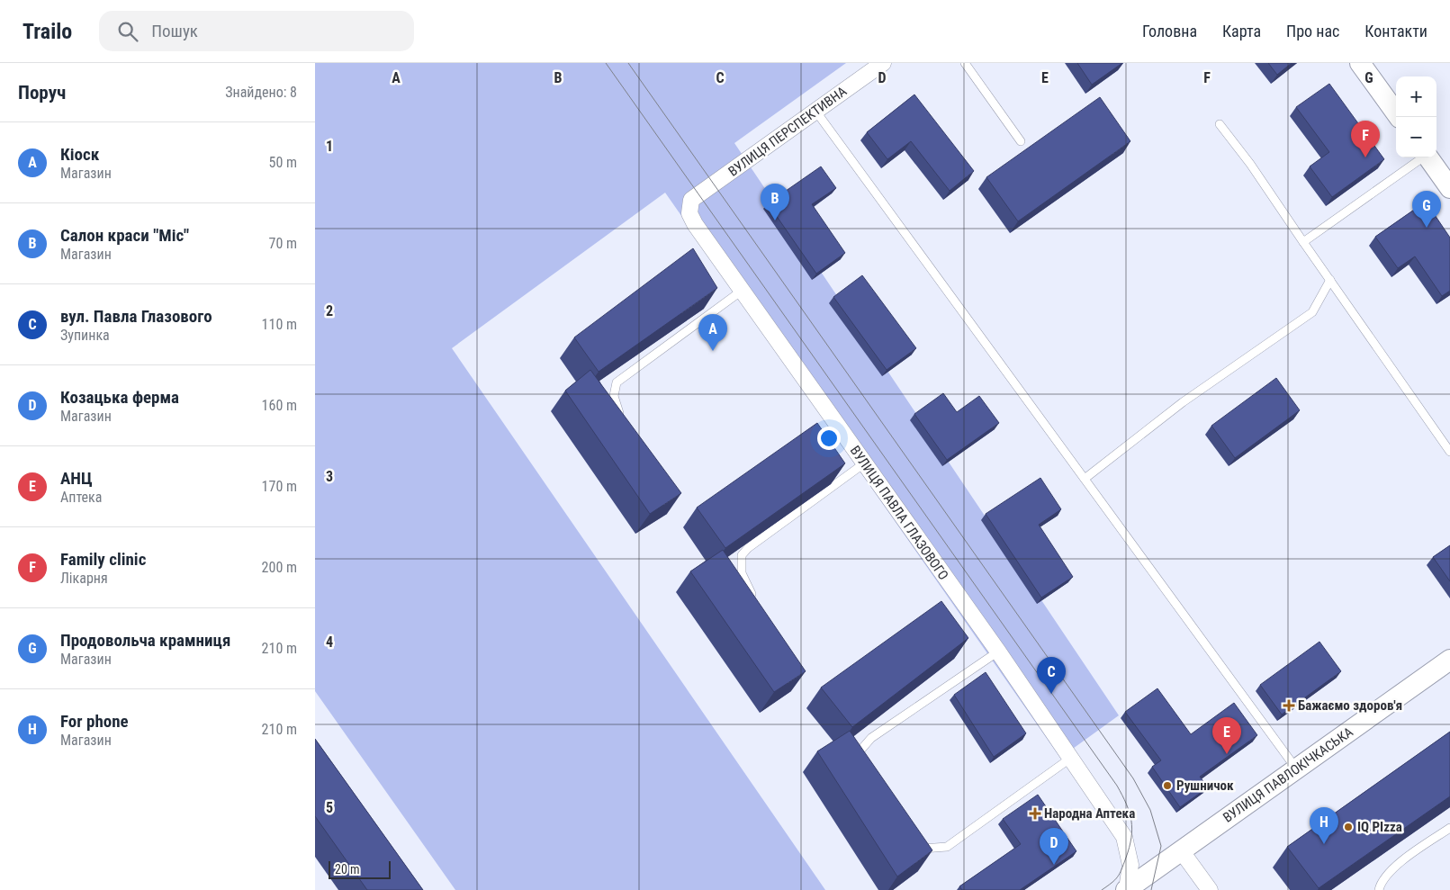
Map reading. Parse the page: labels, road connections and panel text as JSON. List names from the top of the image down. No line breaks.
{"streets":{"street":["ВУЛИЦЯ ПЕРСПЕКТИВНА","ВУЛИЦЯ ПАВЛА ГЛАЗОВОГО","ВУЛИЦЯ ПАВЛОКІЧКАСЬКА"]},"crossings":[["ВУЛИЦЯ ПЕРСПЕКТИВНА","ВУЛИЦЯ ПАВЛА ГЛАЗОВОГО"],["ВУЛИЦЯ ПАВЛА ГЛАЗОВОГО","ВУЛИЦЯ ПАВЛОКІЧКАСЬКА"]],"places":{"health":["Бажаємо здоров'я","Народна Аптека"],"other":["Рушничок","IQ PIzza"]},"scale_bar":"20 m","page":{"header":"Trailo","search":"Пошук","nav":["Головна","Карта","Про нас","Контакти"],"heading":["Поруч","Знайдено: 8"],"map_buttons":["+","−"],"pins":["F","B","G","A","C","E","H","D"],"list":[{"mark":"A","name":"Кіоск","note":"Магазин","value":"50 m"},{"mark":"B","name":"Салон краси \"Міс\"","note":"Магазин","value":"70 m"},{"mark":"C","name":"вул. Павла Глазового","note":"Зупинка","value":"110 m"},{"mark":"D","name":"Козацька ферма","note":"Магазин","value":"160 m"},{"mark":"E","name":"АНЦ","note":"Аптека","value":"170 m"},{"mark":"F","name":"Family clinic","note":"Лікарня","value":"200 m"},{"mark":"G","name":"Продовольча крамниця","note":"Магазин","value":"210 m"},{"mark":"H","name":"For phone","note":"Магазин","value":"210 m"}],"scale":"20 m"},"grid":{"columns":["A","B","C","D","E","F","G"],"rows":["1","2","3","4","5"]}}
